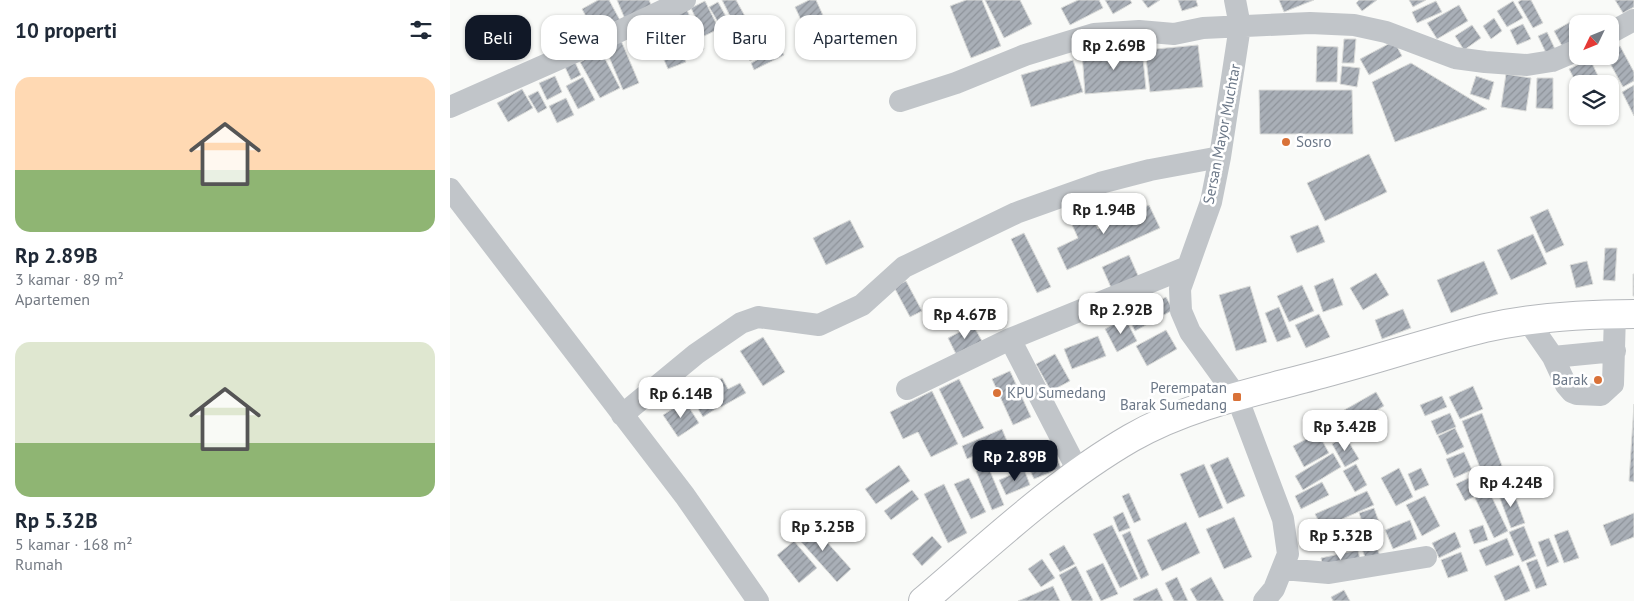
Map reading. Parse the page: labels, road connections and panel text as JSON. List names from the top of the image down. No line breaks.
{"streets":{"street":["Sersan Mayor Muchtar"]},"places":{"other":["Sosro","Barak","KPU Sumedang"],"transit":["Perempatan Barak Sumedang"]},"north":"bottom left","page":{"heading":"10 properti","chip":["Beli","Sewa","Filter","Baru","Apartemen"],"price":["Rp 2.69B","Rp 1.94B","Rp 2.92B","Rp 4.67B","Rp 6.14B","Rp 3.42B","Rp 2.89B","Rp 4.24B","Rp 3.25B","Rp 5.32B"],"list":[{"name":"Rp 2.89B","note":"3 kamar · 89 m² · Apartemen"},{"name":"Rp 5.32B","note":"5 kamar · 168 m² · Rumah"}]}}
